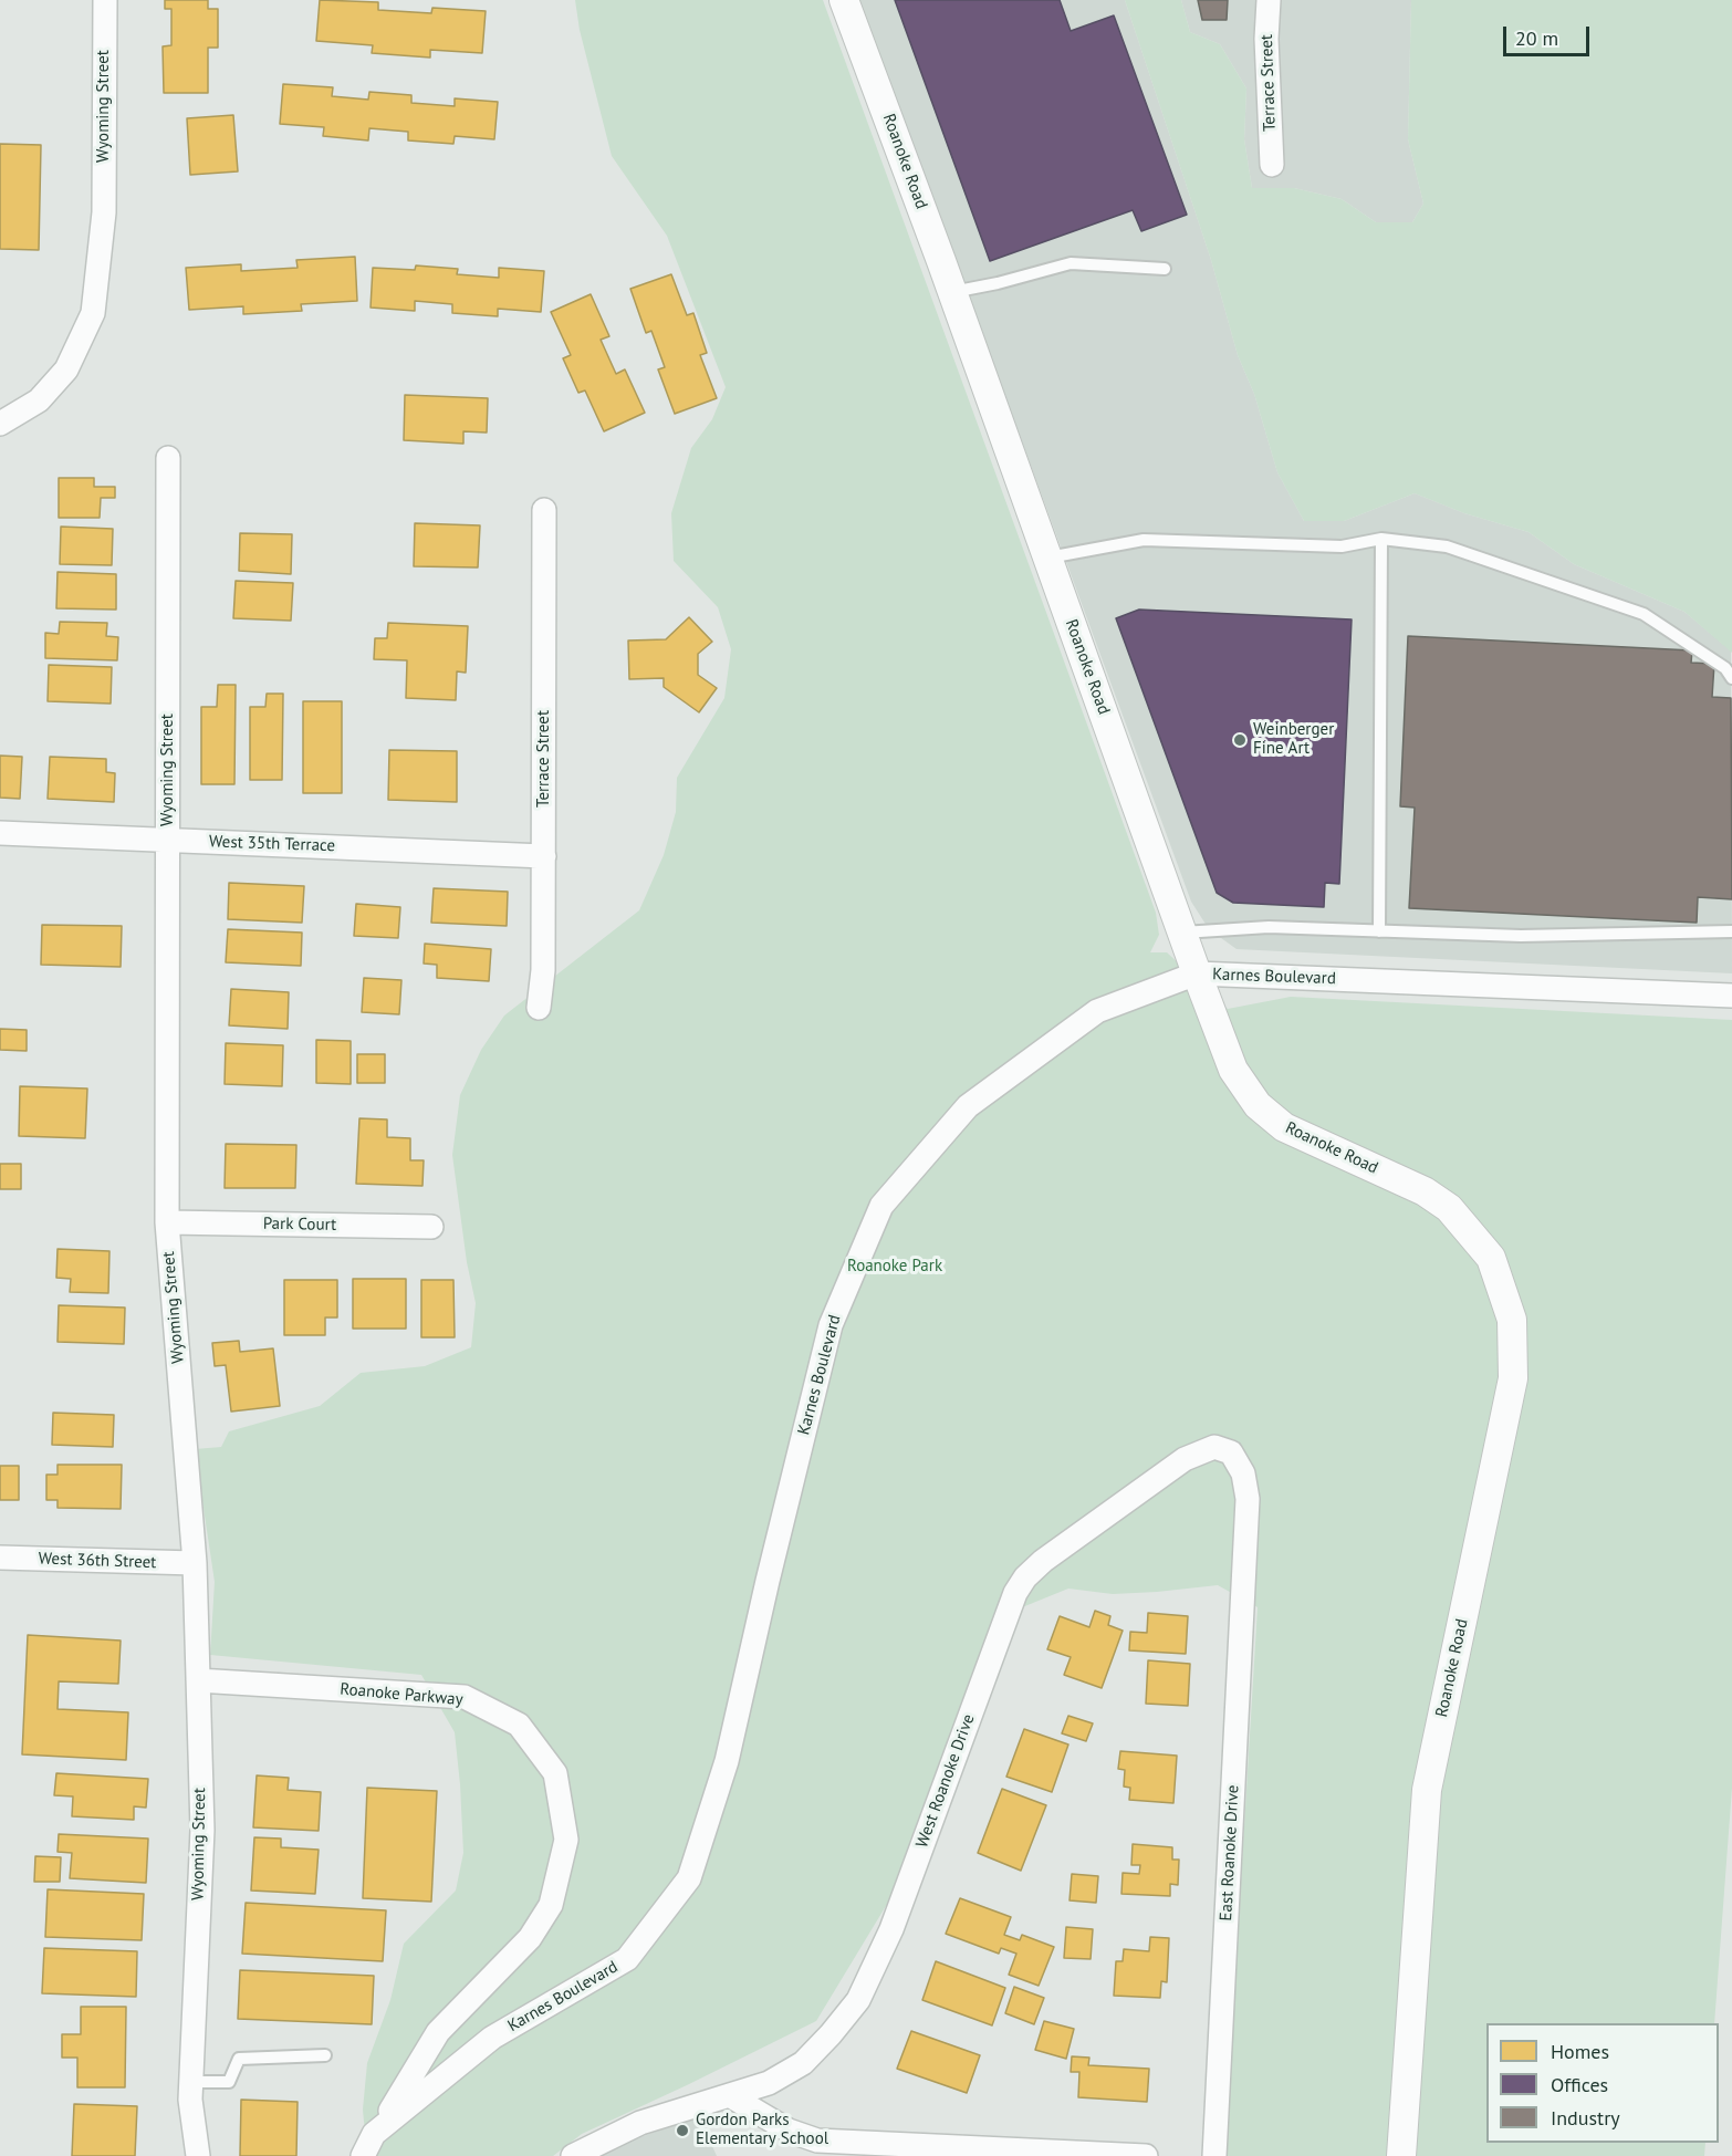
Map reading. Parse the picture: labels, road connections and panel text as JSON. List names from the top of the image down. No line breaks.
{"streets":{"street":["Terrace Street","Wyoming Street","Roanoke Road","West 35th Terrace","Karnes Boulevard","Park Court","West 36th Street","Roanoke Parkway","West Roanoke Drive","East Roanoke Drive"]},"crossings":[["Terrace Street","West 35th Terrace"],["Wyoming Street","West 35th Terrace"],["Wyoming Street","Park Court"],["Wyoming Street","West 36th Street"],["Wyoming Street","Roanoke Parkway"],["Roanoke Road","Karnes Boulevard"],["Karnes Boulevard","Roanoke Parkway"],["West Roanoke Drive","East Roanoke Drive"]],"parks":["Roanoke Park"],"places":["Weinberger Fine Art","Gordon Parks Elementary School"],"legend":["Homes","Offices","Industry"],"scale_bar":"20 m"}
